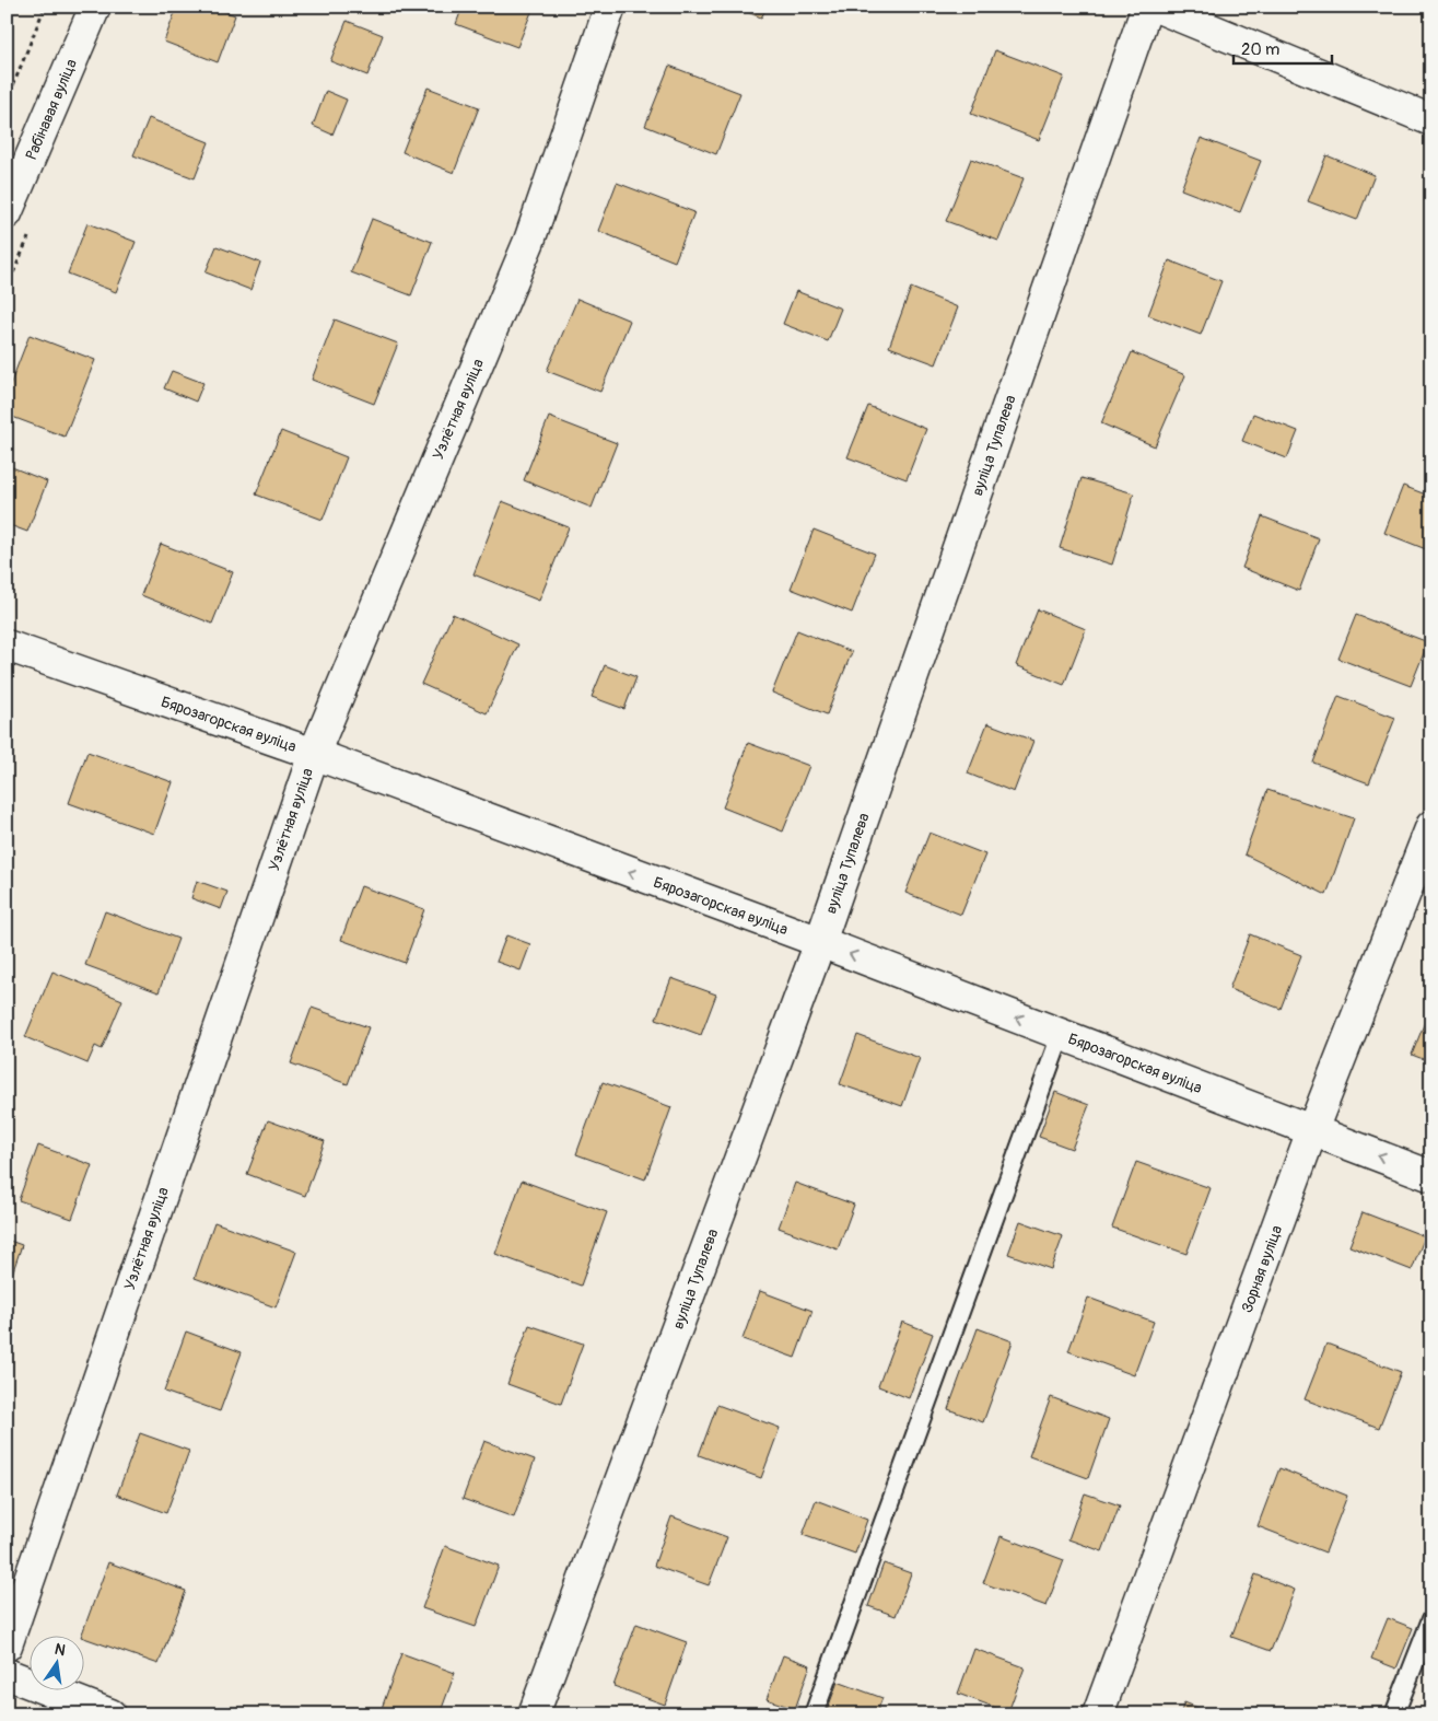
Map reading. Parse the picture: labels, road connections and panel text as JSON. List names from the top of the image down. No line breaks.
{"streets":{"street":["Рабінавая вуліца","Узлётная вуліца","вуліца Тупалева","Бярозагорская вуліца","Зорная вуліца"]},"crossings":[["Узлётная вуліца","Бярозагорская вуліца"],["вуліца Тупалева","Бярозагорская вуліца"],["Бярозагорская вуліца","Зорная вуліца"]],"one_way":["Бярозагорская вуліца"],"scale_bar":"20 m","north":"top"}
